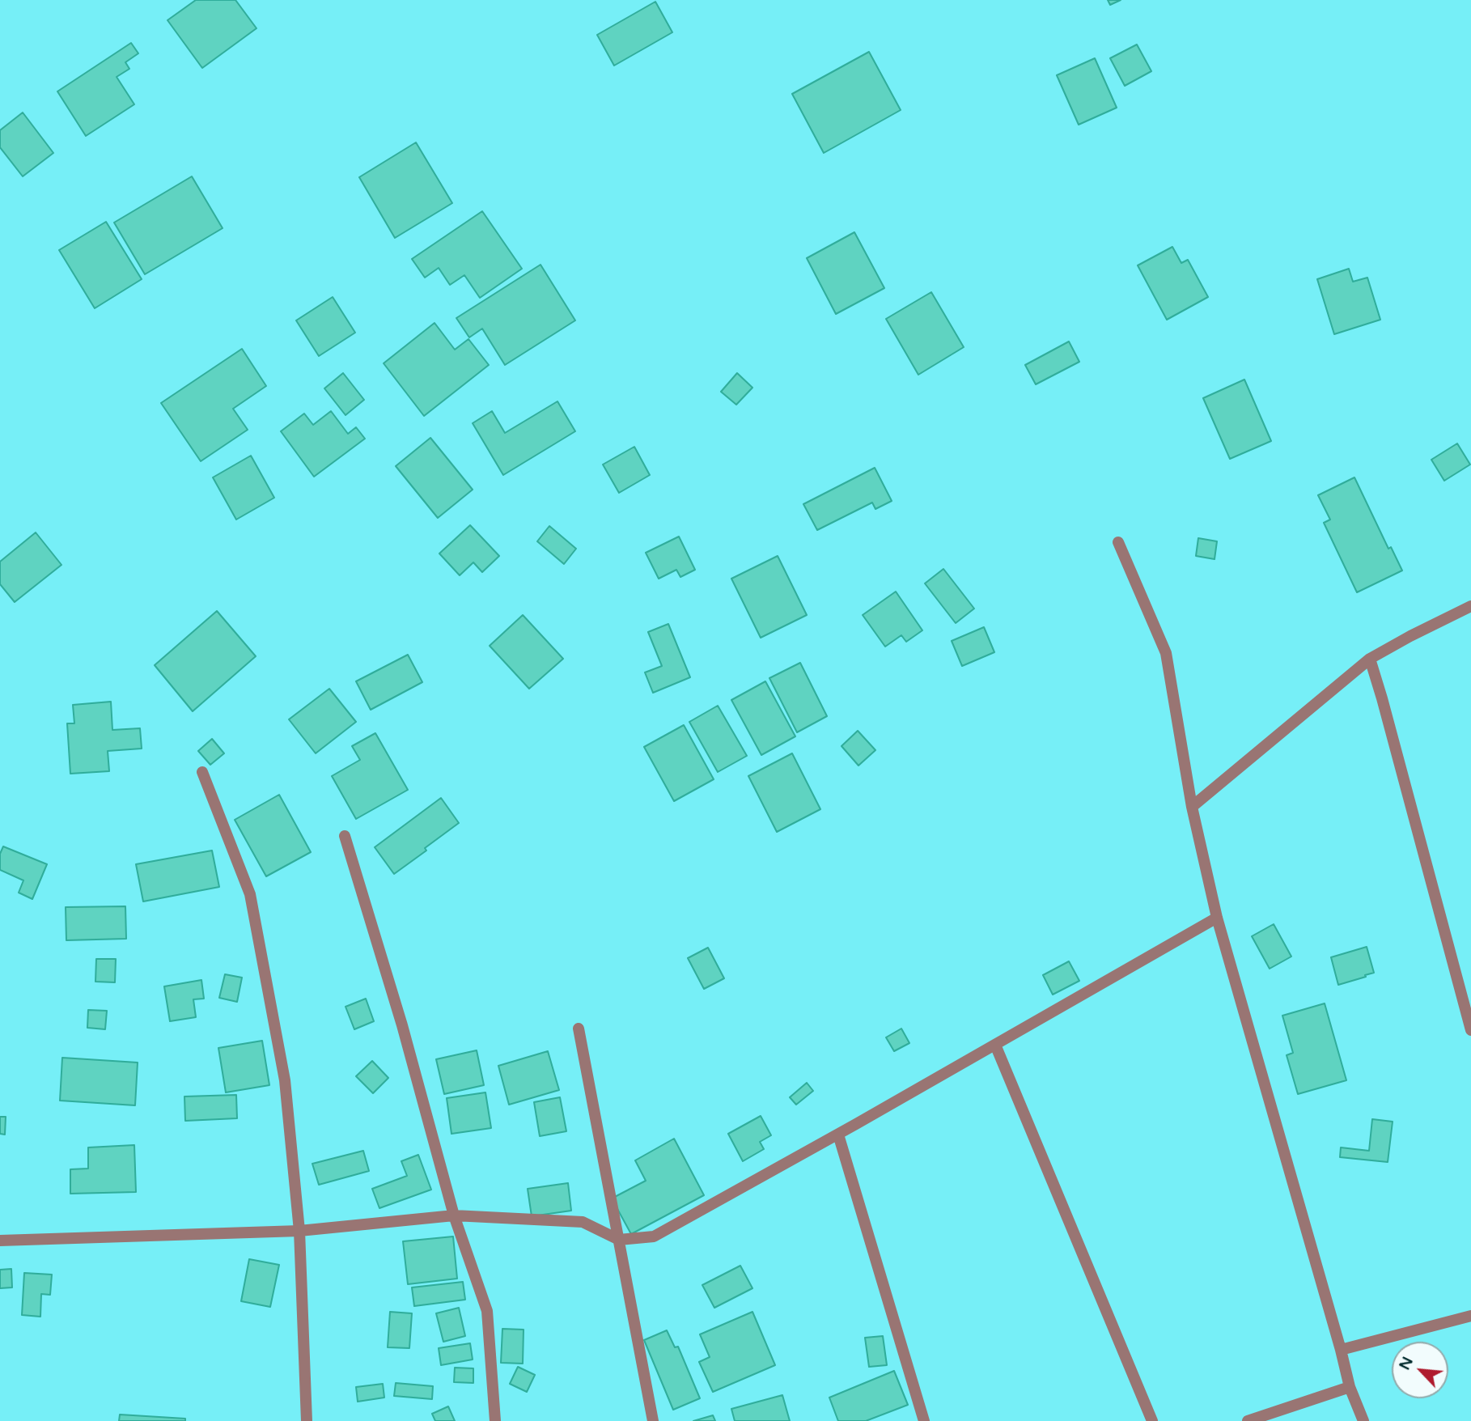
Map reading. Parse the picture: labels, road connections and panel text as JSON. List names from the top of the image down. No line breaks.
{"north":"top left"}
